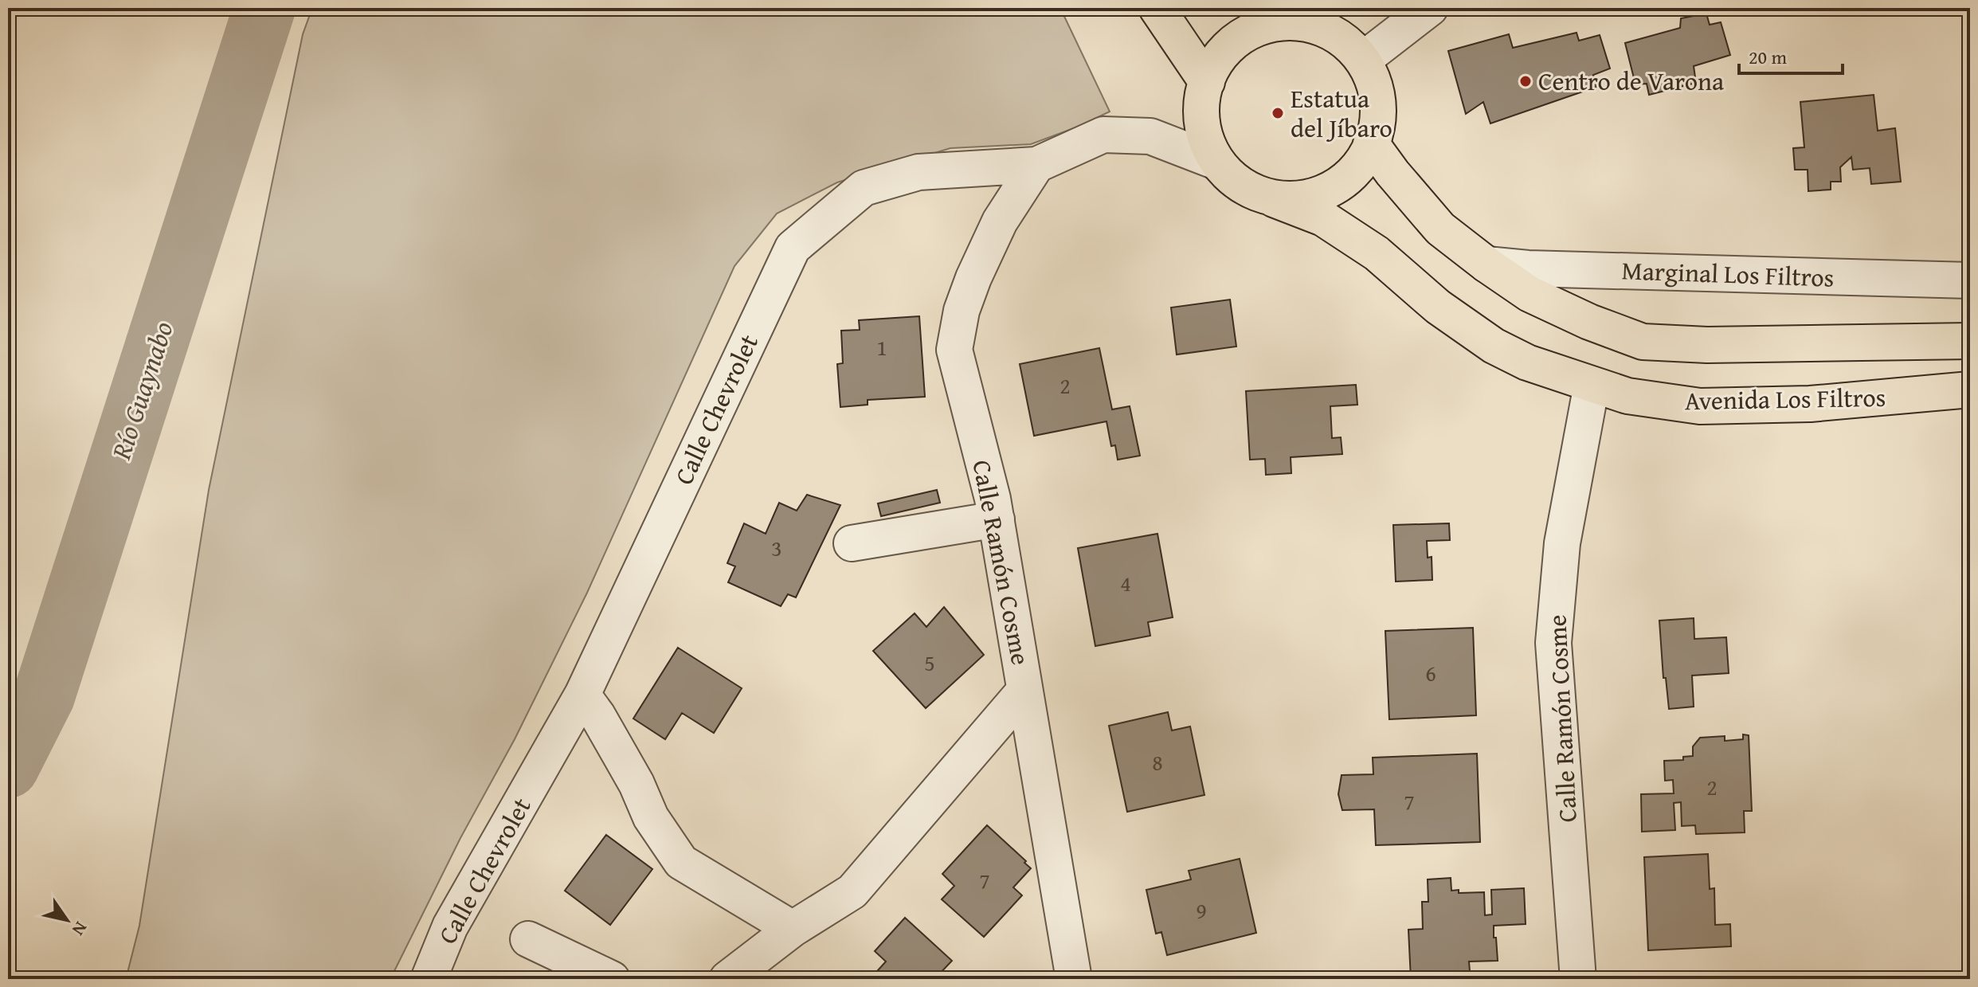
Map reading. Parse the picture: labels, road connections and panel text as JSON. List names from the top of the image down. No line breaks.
{"streets":{"main road":["Avenida Los Filtros"],"street":["Marginal Los Filtros","Calle Chevrolet","Calle Ramón Cosme"]},"crossings":[["Avenida Los Filtros","Calle Chevrolet"],["Avenida Los Filtros","Calle Ramón Cosme"],["Calle Chevrolet","Calle Ramón Cosme"]],"water":["Río Guaynabo"],"places":["Centro de Varona","Estatua del Jíbaro"],"house_numbers":["1","2","3","4","5","6","8","2","7","7","9"],"scale_bar":"20 m","north":"bottom right"}
